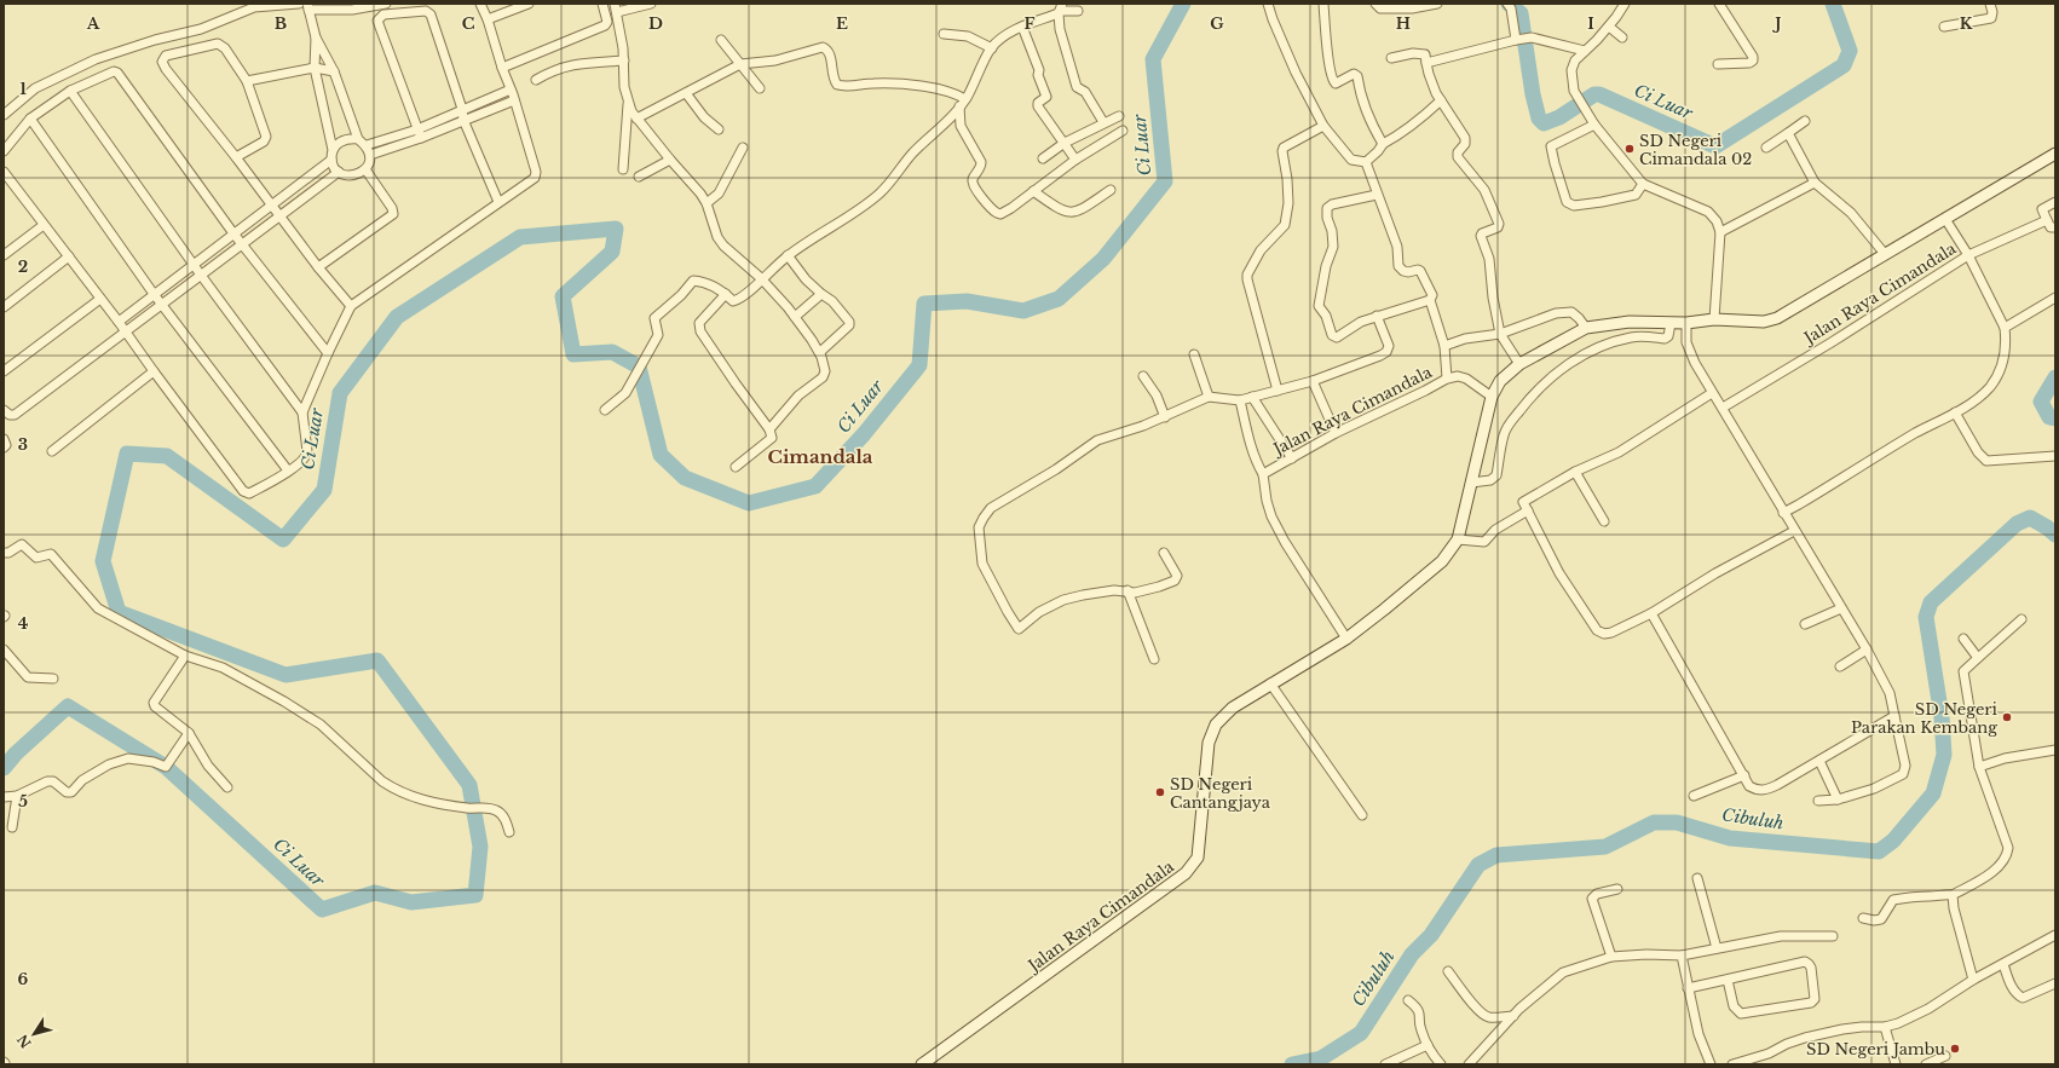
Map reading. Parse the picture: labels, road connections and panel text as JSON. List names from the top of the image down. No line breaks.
{"streets":{"street":["Jalan Raya Cimandala"]},"districts":["Cimandala"],"water":["Ci Luar","Cibuluh"],"places":["SD Negeri Cimandala 02","SD Negeri Parakan Kembang","SD Negeri Cantangjaya","SD Negeri Jambu"],"north":"bottom left","grid":{"columns":["A","B","C","D","E","F","G","H","I","J","K"],"rows":["1","2","3","4","5","6"]}}
